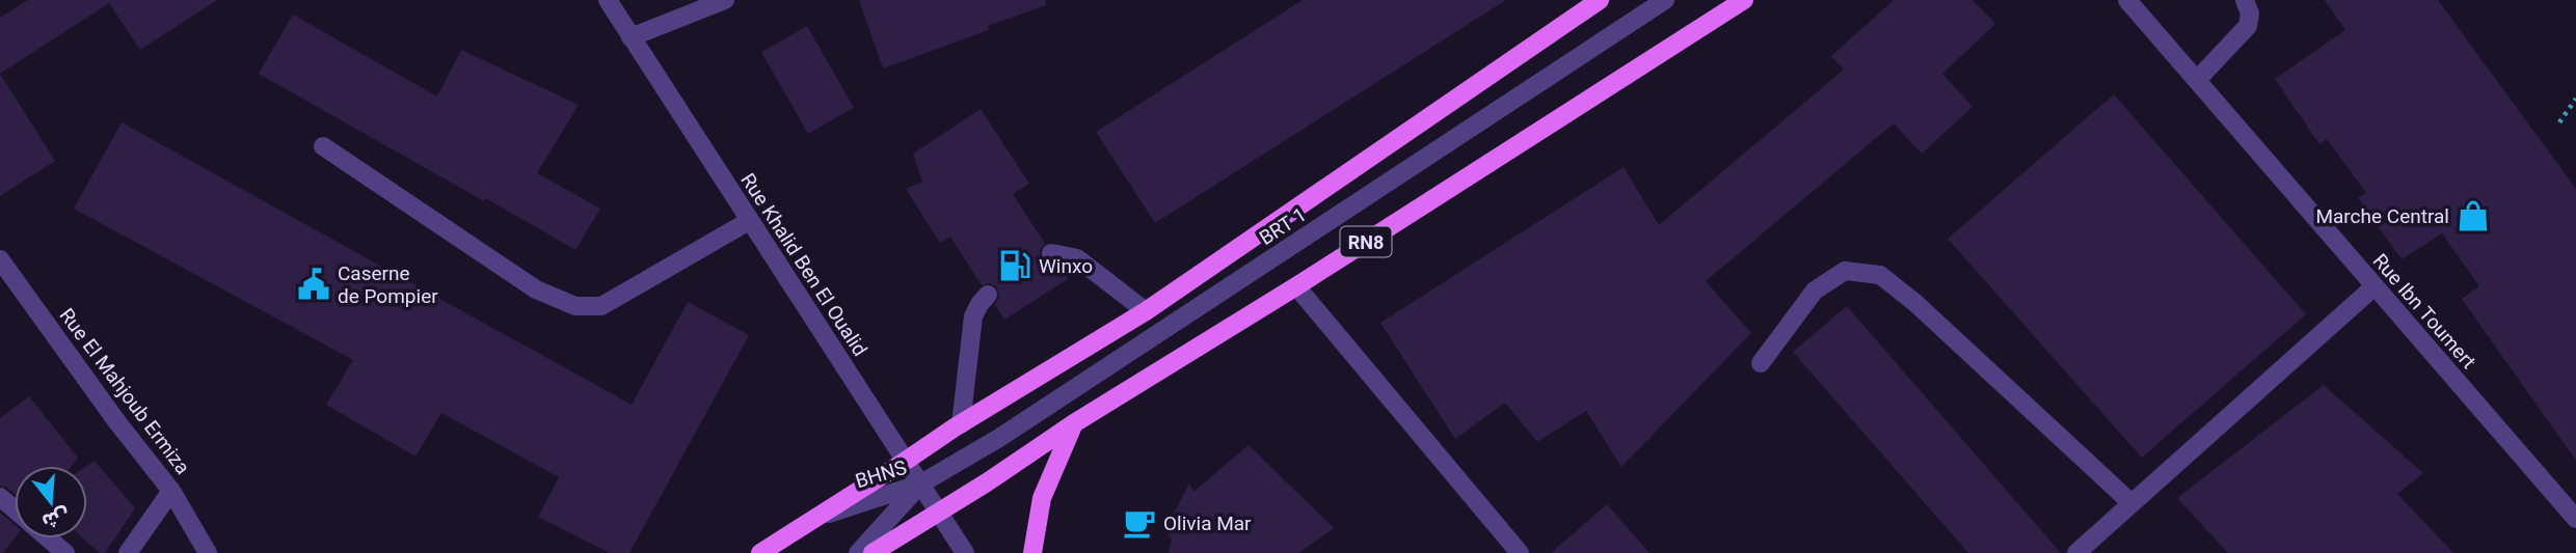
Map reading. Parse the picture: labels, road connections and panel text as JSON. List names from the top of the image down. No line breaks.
{"streets":{"main road":["RN8"],"street":["BRT 1","Rue Khalid Ben El Oualid","Rue Ibn Toumert","Rue El Mahjoub Ermiza","BHNS"]},"crossings":[["BRT 1","Rue Khalid Ben El Oualid"],["BRT 1","BHNS"],["RN8","Rue Khalid Ben El Oualid"],["Rue Khalid Ben El Oualid","BHNS"]],"places":{"shop":["Marche Central"],"fuel station":["Winxo"],"public building":["Caserne de Pompier"],"cafe":["Olivia Mar"]},"north":"bottom"}
